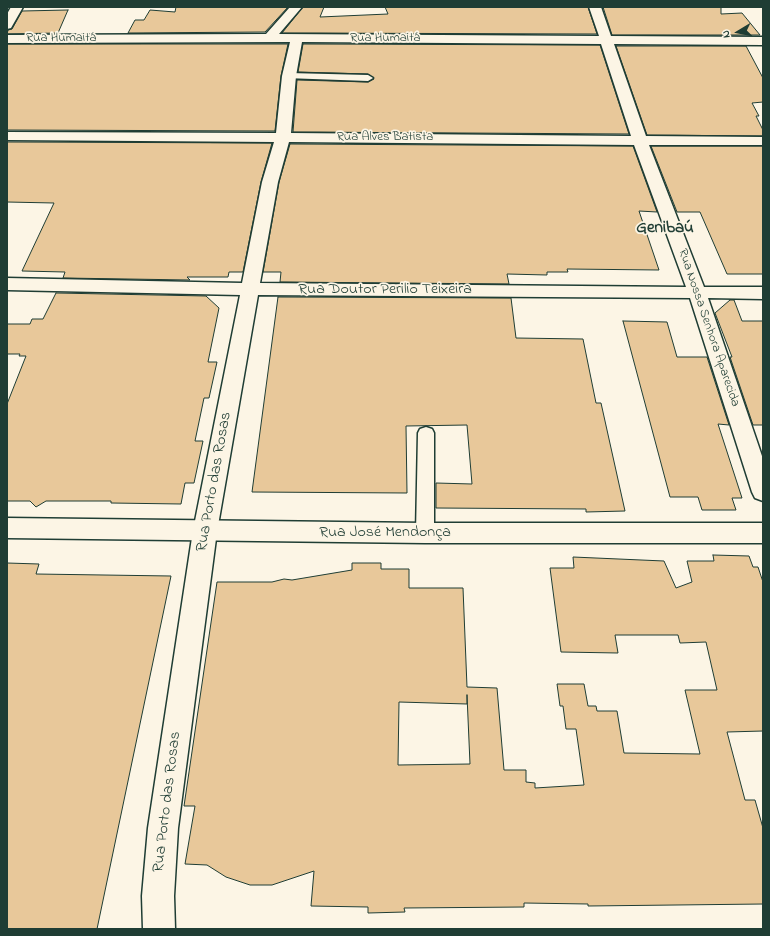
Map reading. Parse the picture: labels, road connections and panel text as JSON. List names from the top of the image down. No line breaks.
{"streets":{"street":["Rua Humaitá","Rua Alves Batista","Rua Doutor Perilio Teixeira","Rua Nossa Senhora Aparecida","Rua Porto das Rosas","Rua José Mendonça"]},"crossings":[["Rua Humaitá","Rua Nossa Senhora Aparecida"],["Rua Humaitá","Rua Porto das Rosas"],["Rua Alves Batista","Rua Nossa Senhora Aparecida"],["Rua Alves Batista","Rua Porto das Rosas"],["Rua Doutor Perilio Teixeira","Rua Nossa Senhora Aparecida"],["Rua Doutor Perilio Teixeira","Rua Porto das Rosas"],["Rua Porto das Rosas","Rua José Mendonça"]],"districts":["Genibaú"],"north":"left"}
